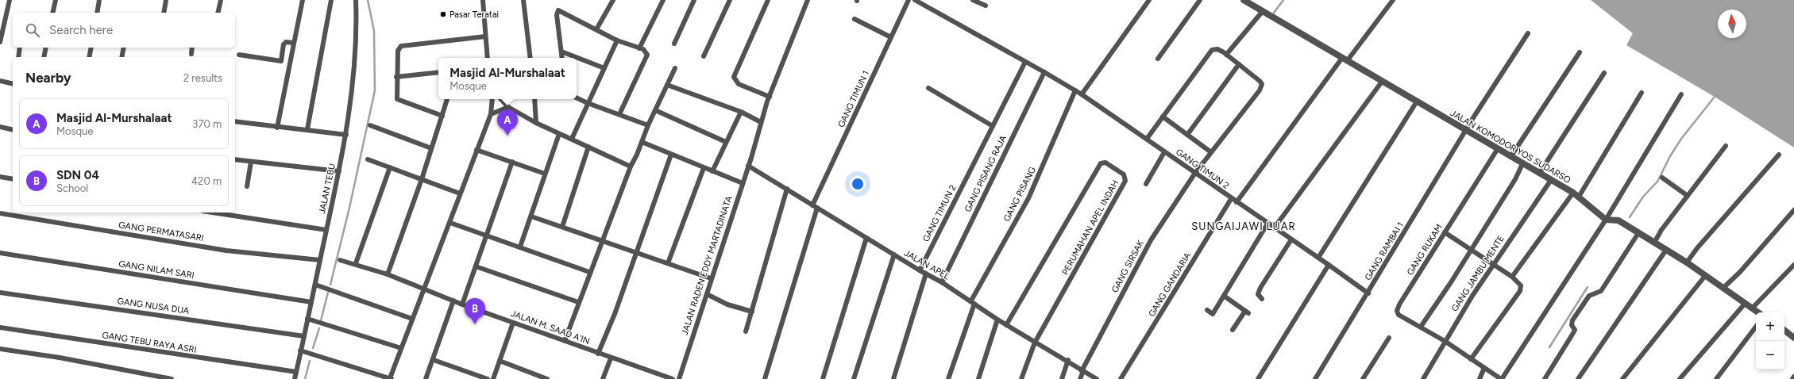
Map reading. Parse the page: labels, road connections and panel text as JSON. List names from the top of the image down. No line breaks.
{"streets":{"street":["GANG TIMUN 1","JALAN KOMODOR YOS SUDARSO","GANG TIMUN 2","GANG PISANG RAJA","JALAN TEBU","GANG PISANG","PERUMAHAN APEL INDAH","GANG PERMATASARI","GANG RUKAM","GANG RAMBAI 1","JALAN APEL","JALAN RADEN EDDY MARTADINATA","GANG SIRSAK","GANG NILAM SARI","GANG JAMBU MENTE","GANG GANDARIA","GANG NUSA DUA","JALAN M. SAAD A'IN","GANG TEBU RAYA ASRI"]},"crossings":[["GANG TIMUN 1","JALAN APEL"],["JALAN KOMODOR YOS SUDARSO","GANG RUKAM"],["JALAN KOMODOR YOS SUDARSO","GANG RAMBAI 1"],["JALAN KOMODOR YOS SUDARSO","GANG JAMBU MENTE"],["GANG TIMUN 2","GANG PISANG RAJA"],["GANG TIMUN 2","GANG PISANG"],["GANG TIMUN 2","GANG RAMBAI 1"],["GANG TIMUN 2","JALAN APEL"],["GANG TIMUN 2","GANG SIRSAK"],["GANG TIMUN 2","GANG GANDARIA"],["GANG PISANG RAJA","JALAN APEL"],["JALAN TEBU","GANG PERMATASARI"],["JALAN TEBU","GANG NILAM SARI"],["JALAN TEBU","GANG NUSA DUA"],["JALAN TEBU","GANG TEBU RAYA ASRI"],["GANG PISANG","JALAN APEL"],["PERUMAHAN APEL INDAH","JALAN APEL"],["GANG RUKAM","GANG JAMBU MENTE"],["JALAN APEL","JALAN RADEN EDDY MARTADINATA"],["JALAN APEL","GANG SIRSAK"]],"districts":["SUNGAIJAWI LUAR"],"places":["Pasar Teratai"],"north":"top","page":{"search":"Search here","heading":["Nearby","2 results"],"popup":["Masjid Al-Murshalaat","Mosque"],"list":[{"mark":"A","name":"Masjid Al-Murshalaat","note":"Mosque","value":"370 m"},{"mark":"B","name":"SDN 04","note":"School","value":"420 m"}],"pins":["A","B"],"map_buttons":["+","−"]}}
